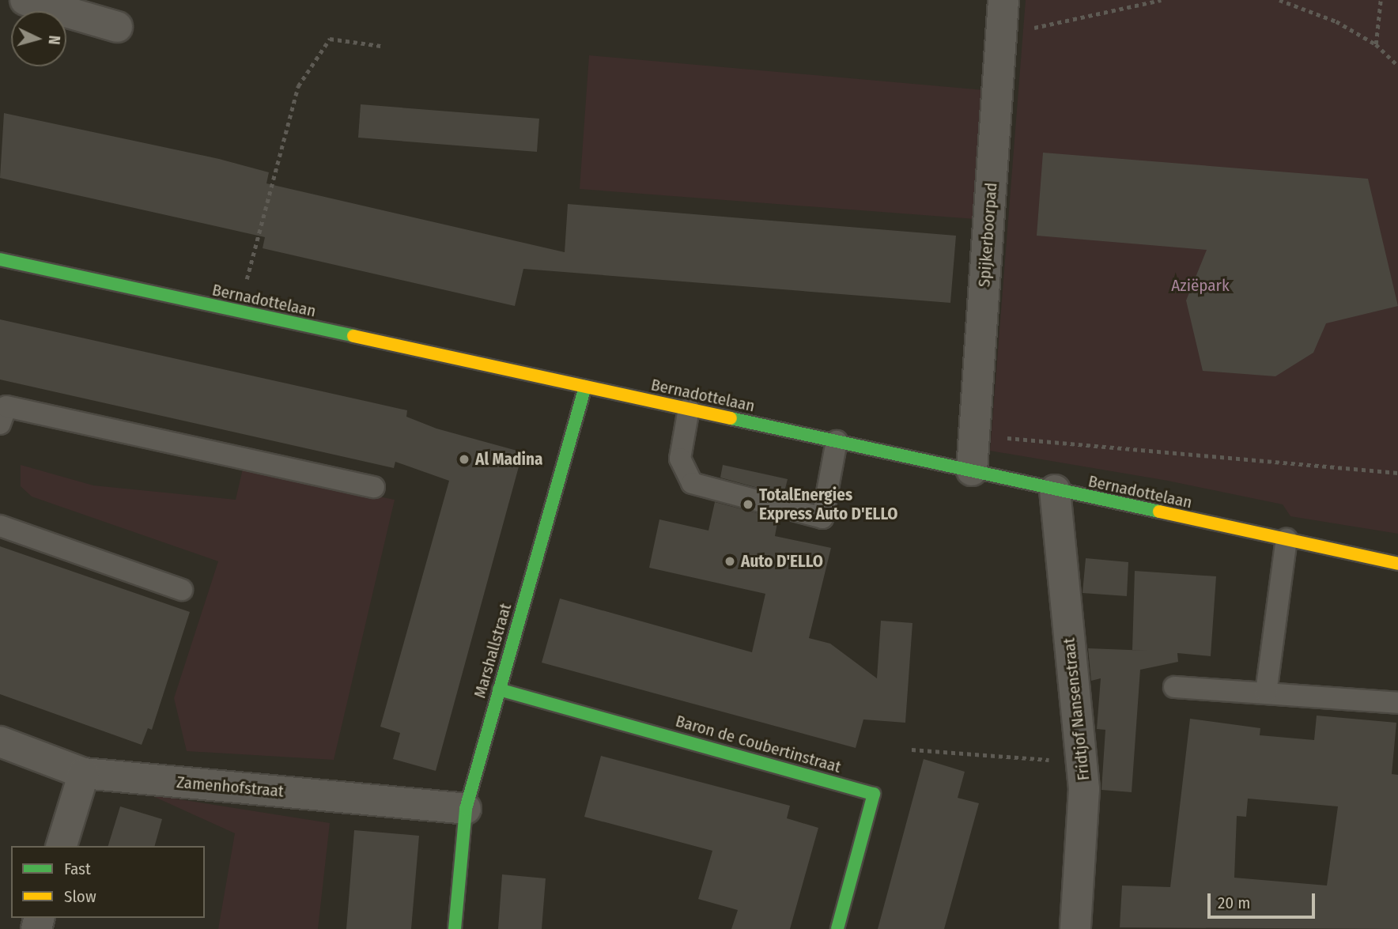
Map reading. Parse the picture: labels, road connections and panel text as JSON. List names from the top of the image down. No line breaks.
{"streets":{"street":["Spijkerboorpad","Bernadottelaan","Marshallstraat","Fridtjof Nansenstraat","Baron de Coubertinstraat","Zamenhofstraat"]},"crossings":[["Spijkerboorpad","Bernadottelaan"],["Bernadottelaan","Marshallstraat"],["Bernadottelaan","Fridtjof Nansenstraat"],["Marshallstraat","Baron de Coubertinstraat"],["Marshallstraat","Zamenhofstraat"]],"parks":["Aziëpark"],"places":["Al Madina","TotalEnergies Express Auto D'ELLO","Auto D'ELLO"],"legend":["Fast","Slow"],"scale_bar":"20 m","north":"right"}
